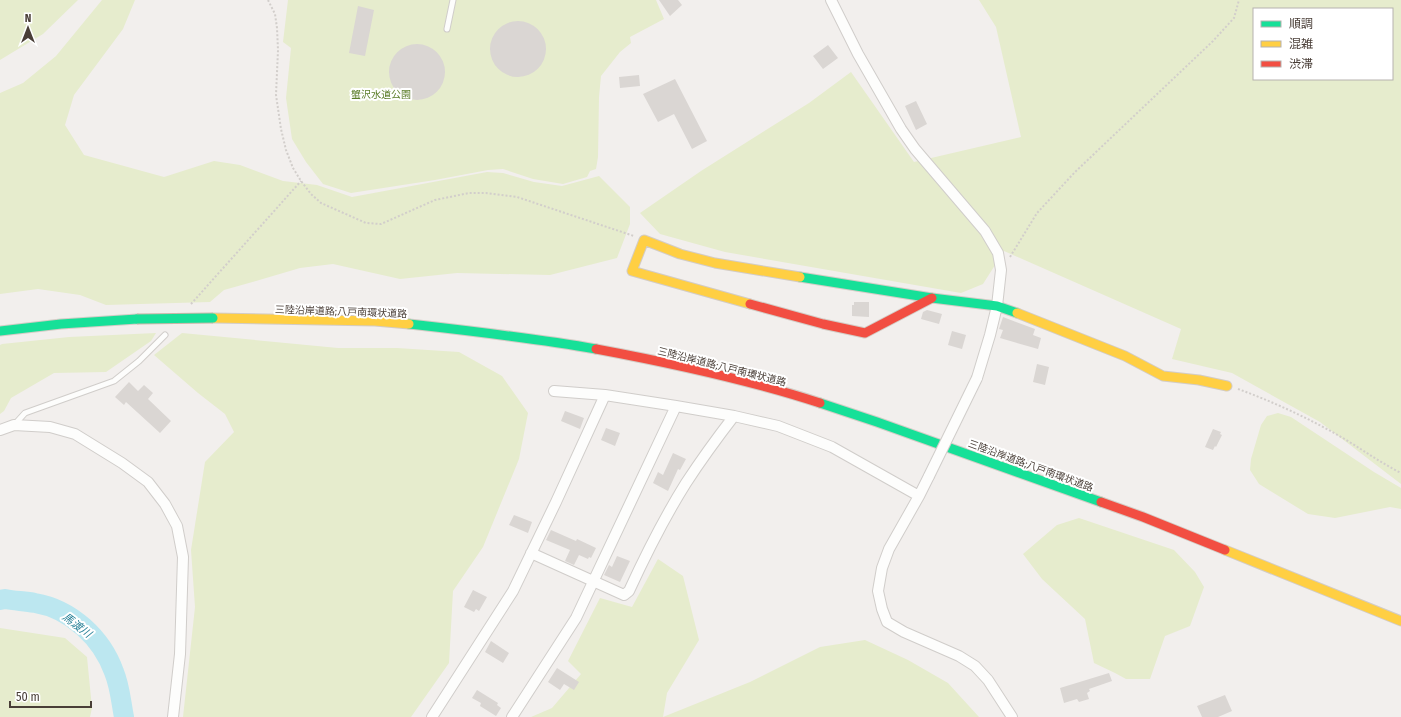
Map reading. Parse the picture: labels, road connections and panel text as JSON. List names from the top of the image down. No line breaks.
{"streets":{"main road":["三陸沿岸道路;八戸南環状道路"]},"water":["馬渡川"],"parks":["蟹沢水道公園"],"legend":["順調","混雑","渋滞"],"scale_bar":"50 m","north":"top"}
